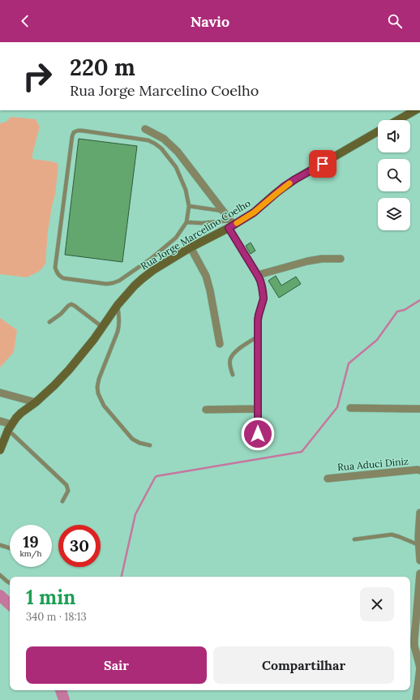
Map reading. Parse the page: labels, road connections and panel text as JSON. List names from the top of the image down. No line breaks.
{"streets":{"street":["Rua Jorge Marcelino Coelho","Rua Aduci Diniz"]},"page":{"header":"Navio","turn":["220 m","Rua Jorge Marcelino Coelho"],"speed":"19 km/h","limit":"30","heading":["1 min","340 m · 18:13"],"buttons":["Sair","Compartilhar"]}}
